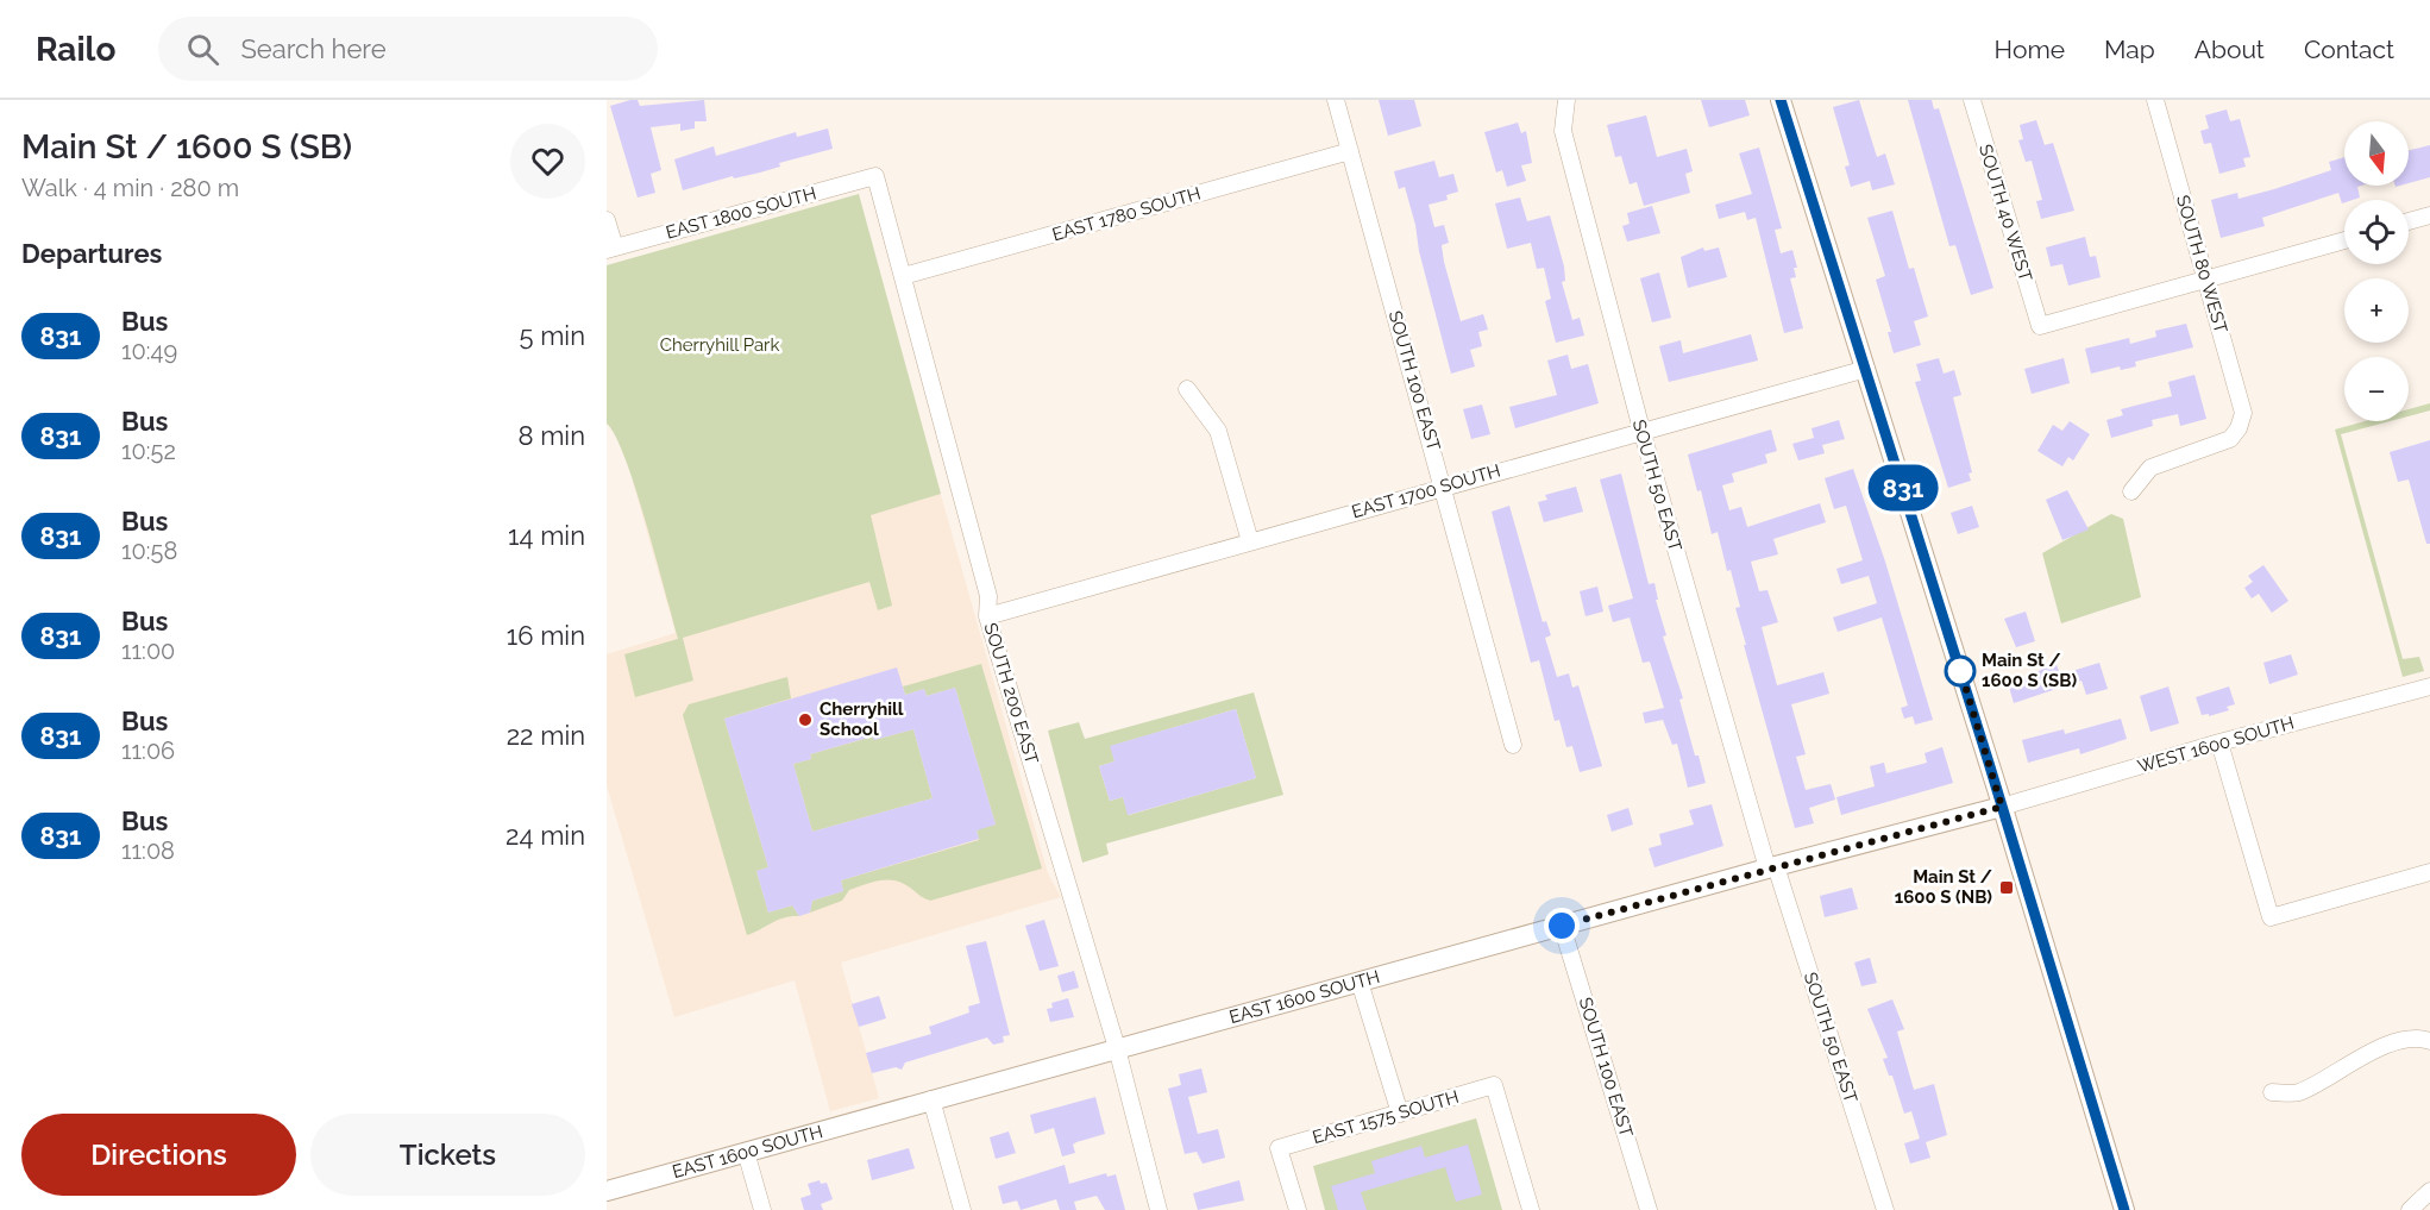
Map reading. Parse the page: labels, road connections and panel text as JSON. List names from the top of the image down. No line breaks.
{"streets":{"street":["EAST 1800 SOUTH","SOUTH 40 WEST","EAST 1780 SOUTH","SOUTH 80 WEST","SOUTH 100 EAST","SOUTH 50 EAST","EAST 1700 SOUTH","SOUTH 200 EAST","WEST 1600 SOUTH","EAST 1600 SOUTH","EAST 1575 SOUTH"]},"crossings":[["EAST 1800 SOUTH","SOUTH 200 EAST"],["SOUTH 40 WEST","SOUTH 80 WEST"],["EAST 1780 SOUTH","SOUTH 100 EAST"],["EAST 1780 SOUTH","SOUTH 200 EAST"],["SOUTH 100 EAST","EAST 1700 SOUTH"],["SOUTH 100 EAST","EAST 1600 SOUTH"],["SOUTH 50 EAST","EAST 1700 SOUTH"],["SOUTH 50 EAST","EAST 1600 SOUTH"],["EAST 1700 SOUTH","SOUTH 200 EAST"],["SOUTH 200 EAST","EAST 1600 SOUTH"],["WEST 1600 SOUTH","EAST 1600 SOUTH"]],"parks":["Cherryhill Park"],"places":{"other":["Main St / 1600 S (SB)","Cherryhill School"],"transit":["Main St / 1600 S (NB)"]},"lines":["bus line 831"],"north":"bottom","page":{"header":"Railo","search":"Search here","nav":["Home","Map","About","Contact"],"heading":[["Main St / 1600 S (SB)","Walk · 4 min · 280 m"],"Departures"],"on_map":"831","map_buttons":["+","−"],"list":[{"mark":"831","name":"Bus","note":"10:49","value":"5 min"},{"mark":"831","name":"Bus","note":"10:52","value":"8 min"},{"mark":"831","name":"Bus","note":"10:58","value":"14 min"},{"mark":"831","name":"Bus","note":"11:00","value":"16 min"},{"mark":"831","name":"Bus","note":"11:06","value":"22 min"},{"mark":"831","name":"Bus","note":"11:08","value":"24 min"}],"buttons":["Directions","Tickets"]}}
